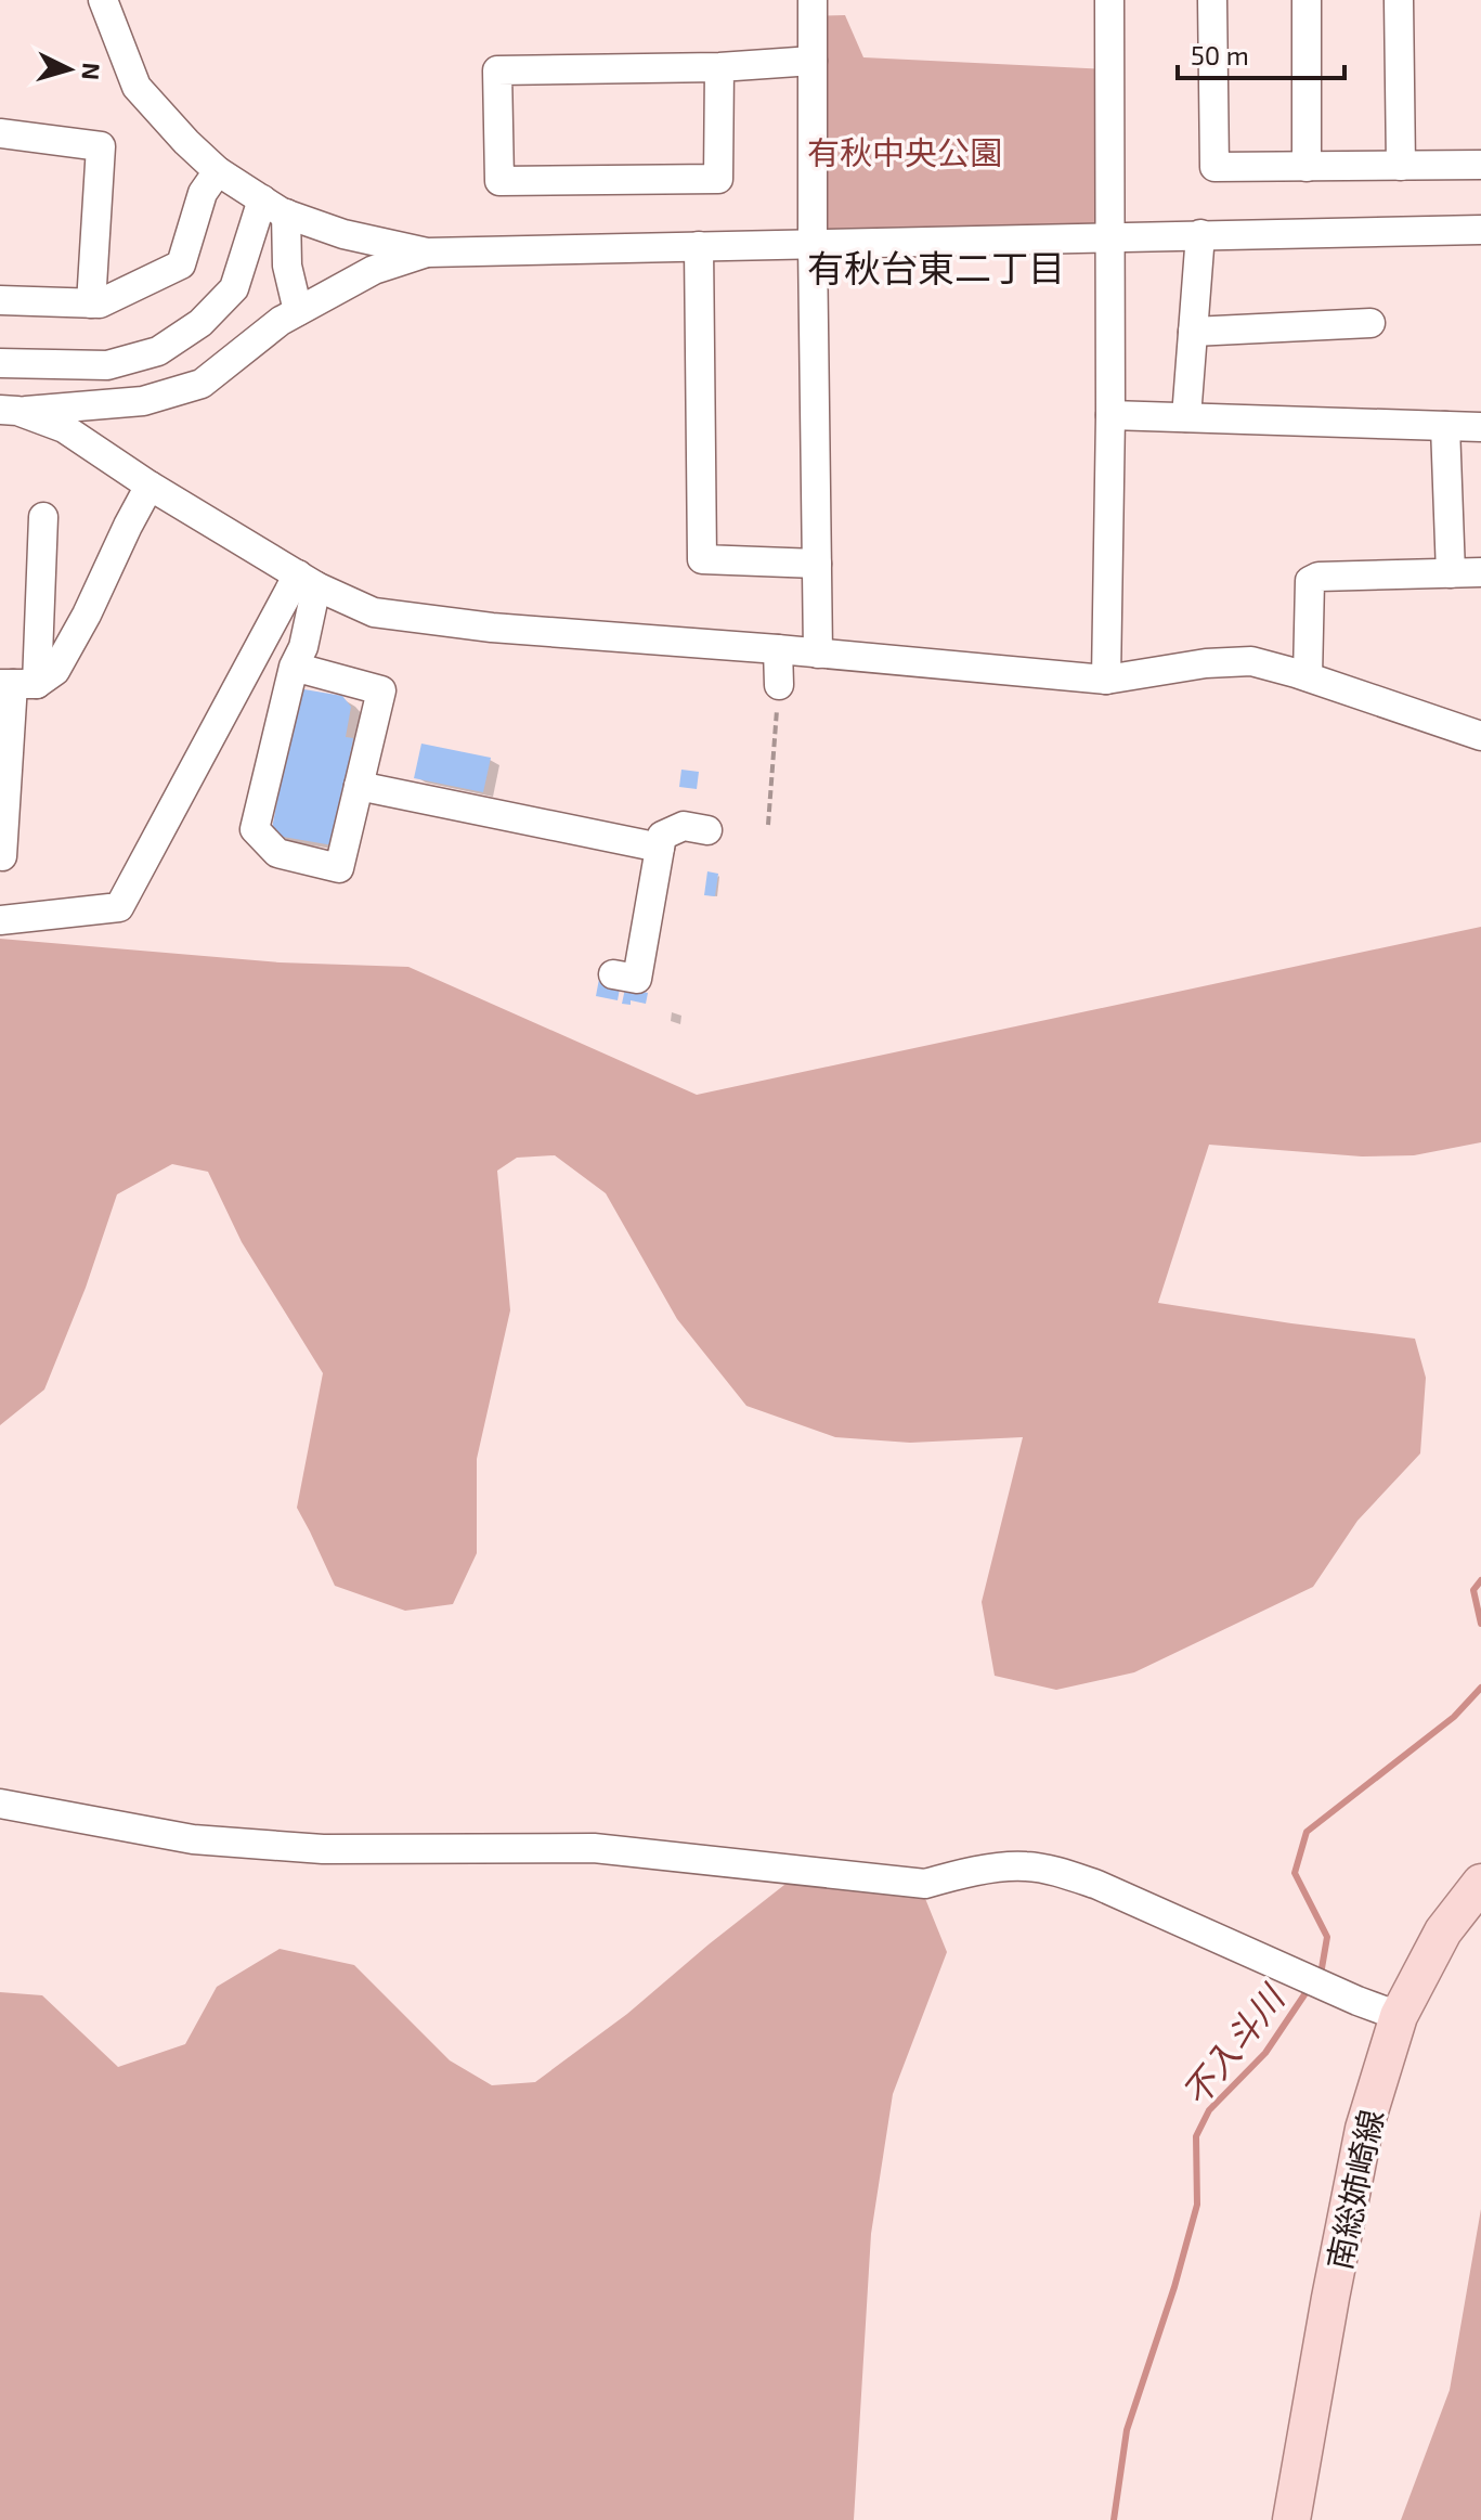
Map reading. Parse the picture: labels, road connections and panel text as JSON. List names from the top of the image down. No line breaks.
{"streets":{"main road":["南総姉崎線"]},"districts":["有秋台東二丁目"],"water":["不入斗川"],"parks":["有秋中央公園"],"scale_bar":"50 m","north":"right"}
